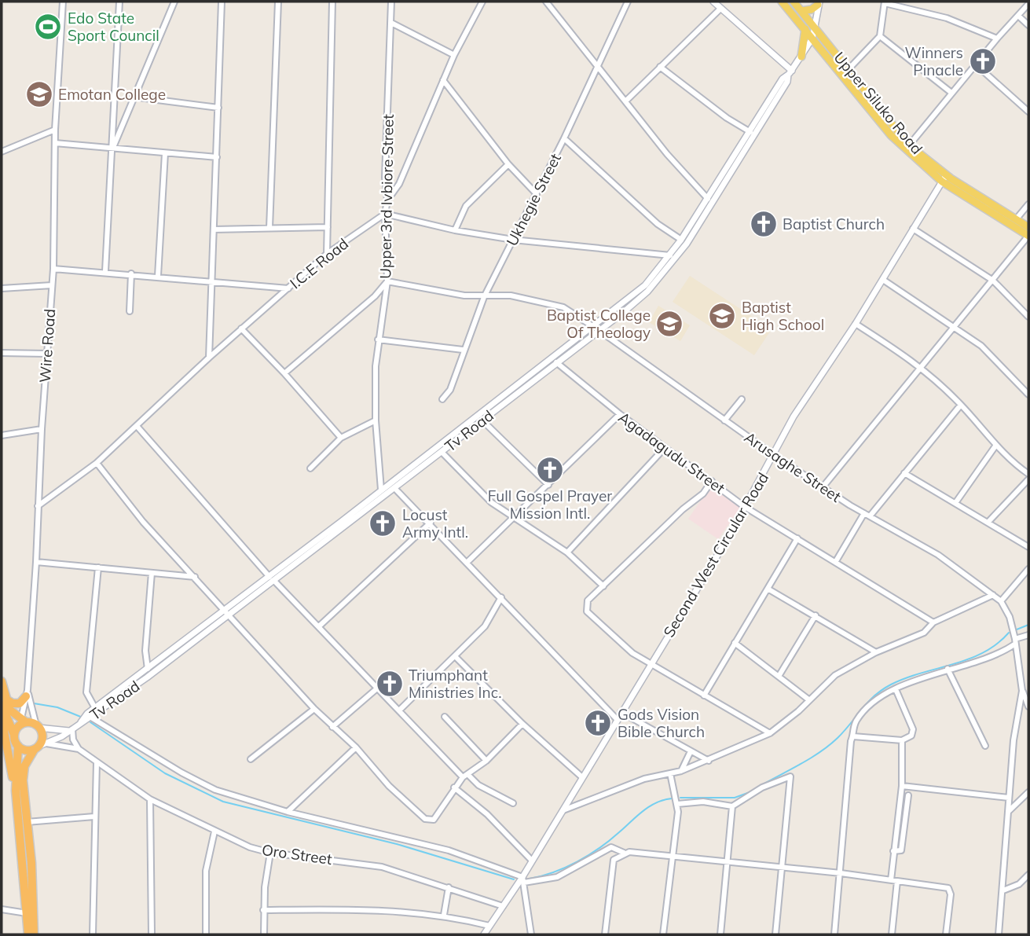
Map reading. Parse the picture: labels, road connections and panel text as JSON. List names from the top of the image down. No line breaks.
{"streets":{"main road":["Upper Siluko Road"],"street":["Upper 3rd Ivbiore Street","Ukhegie Street","I.C.E Road","Wire Road","Tv Road","Agadagudu Street","Arusaghe Street","Second West Circular Road","Oro Street"]},"crossings":[["Upper Siluko Road","Tv Road"],["Upper Siluko Road","Second West Circular Road"],["Upper 3rd Ivbiore Street","I.C.E Road"],["Upper 3rd Ivbiore Street","Tv Road"],["Upper 3rd Ivbiore Street","Arusaghe Street"],["Ukhegie Street","Arusaghe Street"],["I.C.E Road","Wire Road"],["Wire Road","Tv Road"],["Tv Road","Agadagudu Street"],["Tv Road","Arusaghe Street"],["Tv Road","Oro Street"],["Agadagudu Street","Second West Circular Road"],["Arusaghe Street","Second West Circular Road"],["Second West Circular Road","Oro Street"]],"places":{"sports":["Edo State Sport Council"],"church":["Winners Pinacle","Baptist Church","Full Gospel Prayer Mission Intl.","Locust Army Intl.","Triumphant Ministries Inc.","Gods Vision Bible Church"],"school or university":["Emotan College","Baptist High School","Baptist College Of Theology"]}}
